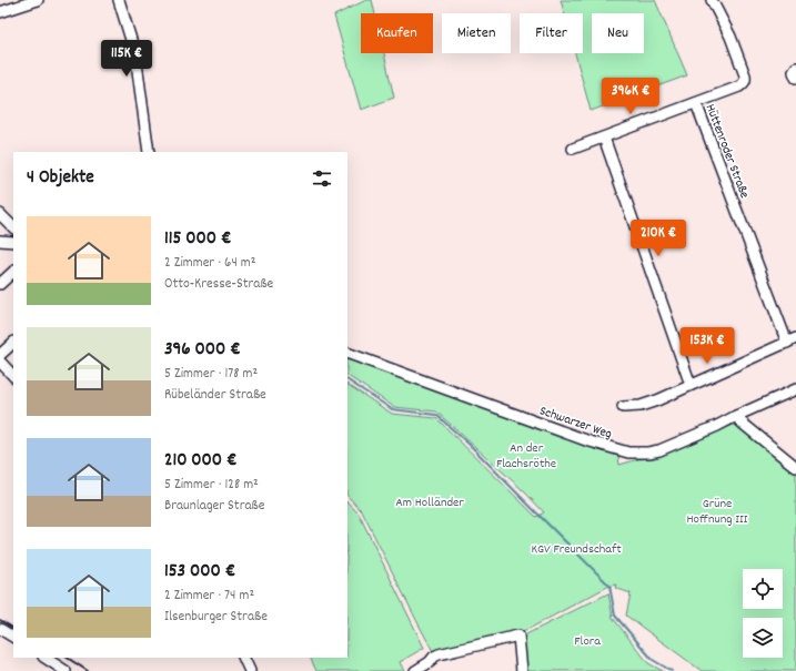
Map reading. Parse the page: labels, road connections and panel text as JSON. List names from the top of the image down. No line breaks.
{"streets":{"street":["Hüttenroder Straße","Schwarzer Weg"]},"parks":["An der Flachsröthe","Am Holländer","Grüne Hoffnung III","KGV Freundschaft","Flora"],"page":{"chip":["Kaufen","Mieten","Filter","Neu"],"price":["115K €","396K €","210K €","153K €"],"heading":"4 Objekte","list":[{"name":"115 000 €","note":"2 Zimmer · 64 m² · Otto-Kresse-Straße"},{"name":"396 000 €","note":"5 Zimmer · 178 m² · Rübeländer Straße"},{"name":"210 000 €","note":"5 Zimmer · 128 m² · Braunlager Straße"},{"name":"153 000 €","note":"2 Zimmer · 74 m² · Ilsenburger Straße"}]}}
